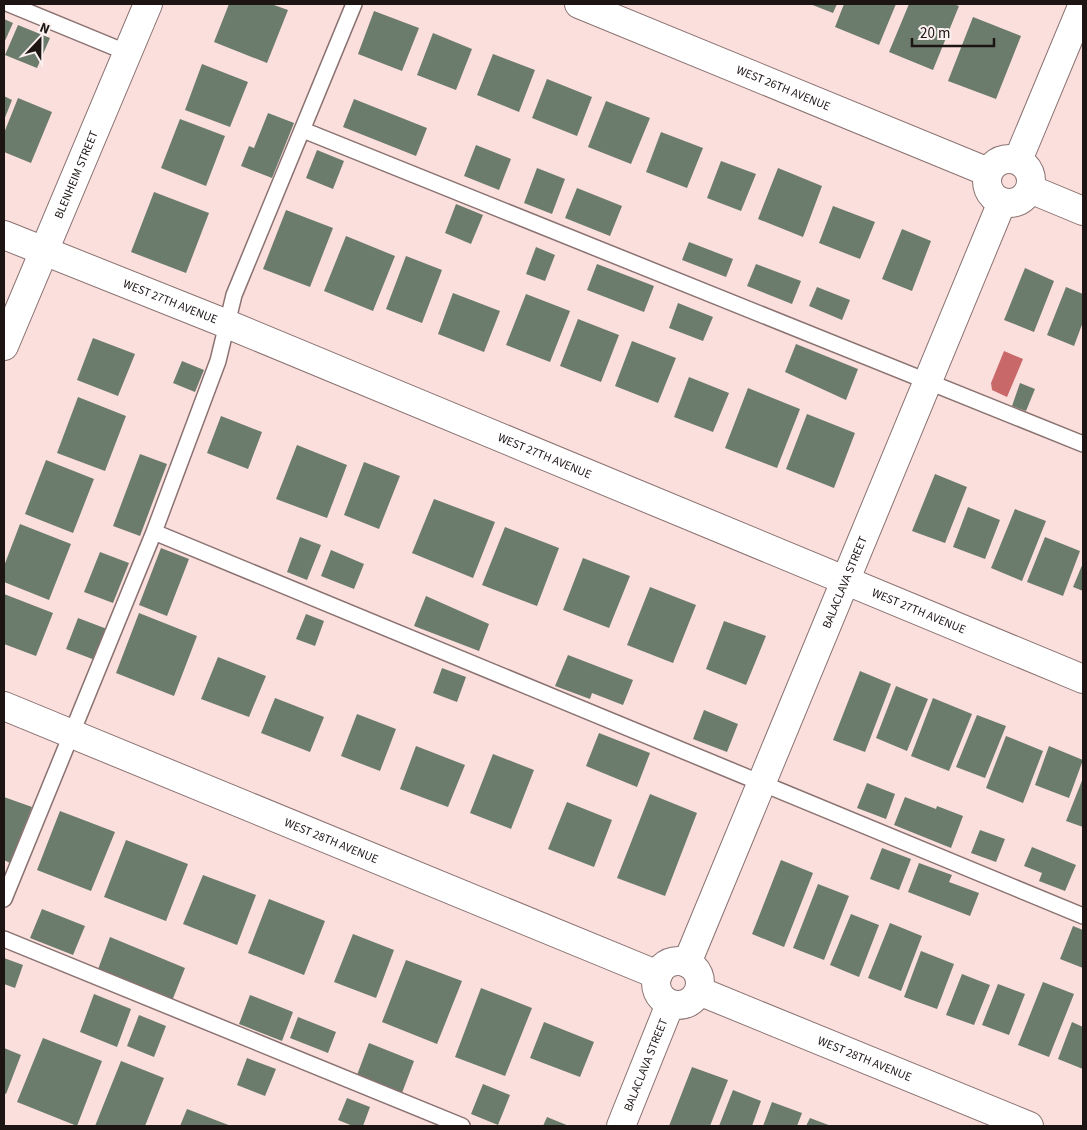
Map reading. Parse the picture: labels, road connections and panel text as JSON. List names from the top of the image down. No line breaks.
{"streets":{"street":["WEST 26TH AVENUE","BLENHEIM STREET","WEST 27TH AVENUE","BALACLAVA STREET","WEST 28TH AVENUE"]},"crossings":[["WEST 26TH AVENUE","BALACLAVA STREET"],["BLENHEIM STREET","WEST 27TH AVENUE"],["WEST 27TH AVENUE","BALACLAVA STREET"],["BALACLAVA STREET","WEST 28TH AVENUE"]],"scale_bar":"20 m","north":"top"}
